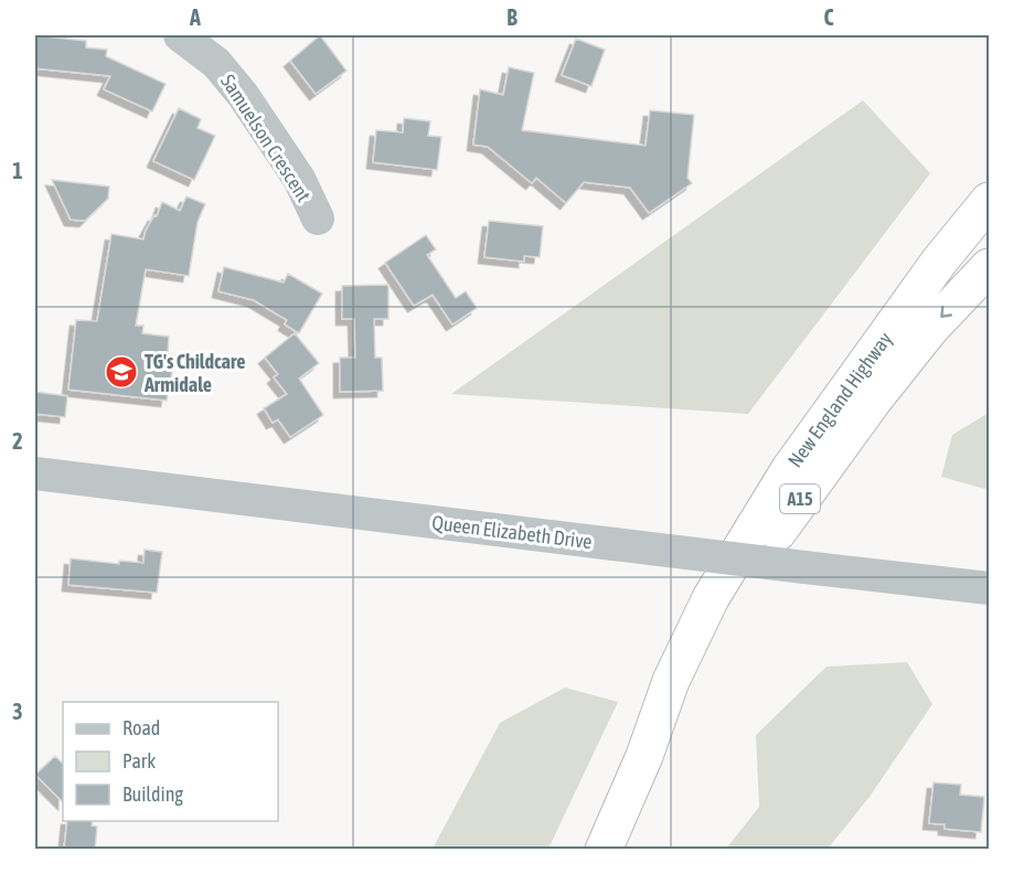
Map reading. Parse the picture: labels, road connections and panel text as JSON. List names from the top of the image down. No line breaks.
{"streets":{"highway":["New England Highway","A15"],"street":["Samuelson Crescent","Queen Elizabeth Drive"]},"places":{"school or university":["TG's Childcare Armidale"]},"legend":["Road","Park","Building"],"grid":{"columns":["A","B","C"],"rows":["1","2","3"]}}
